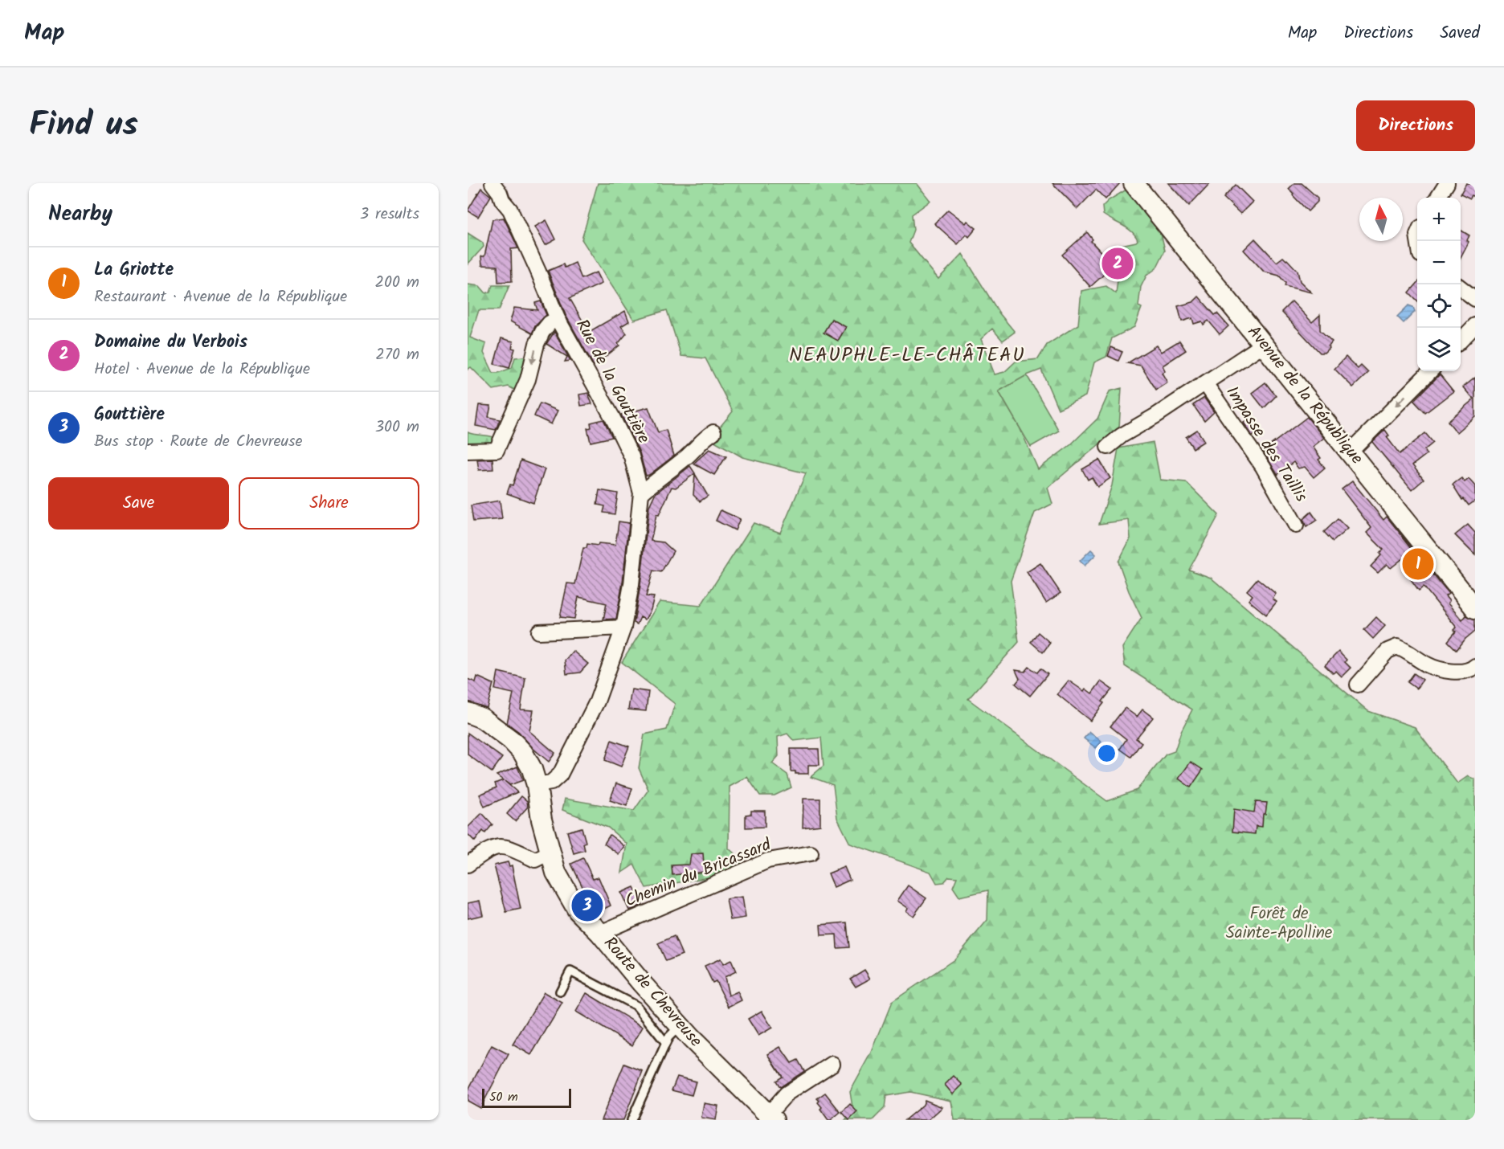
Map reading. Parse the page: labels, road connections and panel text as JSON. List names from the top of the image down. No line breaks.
{"streets":{"main road":["Avenue de la République","Route de Chevreuse"],"street":["Rue de la Gouttière","Impasse des Taillis","Chemin du Bricassard"]},"crossings":[["Rue de la Gouttière","Route de Chevreuse"],["Chemin du Bricassard","Route de Chevreuse"]],"districts":["NEAUPHLE-LE-CHÂTEAU"],"parks":["Forêt de Sainte-Apolline"],"scale_bar":"50 m","north":"top","page":{"header":"Map","nav":["Map","Directions","Saved"],"title":"Find us","buttons":["Directions",["Save","Share"]],"heading":["Nearby","3 results"],"map_buttons":["+","−"],"list":[{"mark":"1","name":"La Griotte","note":"Restaurant · Avenue de la République","value":"200 m"},{"mark":"2","name":"Domaine du Verbois","note":"Hotel · Avenue de la République","value":"270 m"},{"mark":"3","name":"Gouttière","note":"Bus stop · Route de Chevreuse","value":"300 m"}],"pins":["2","1","3"],"scale":"50 m"}}
